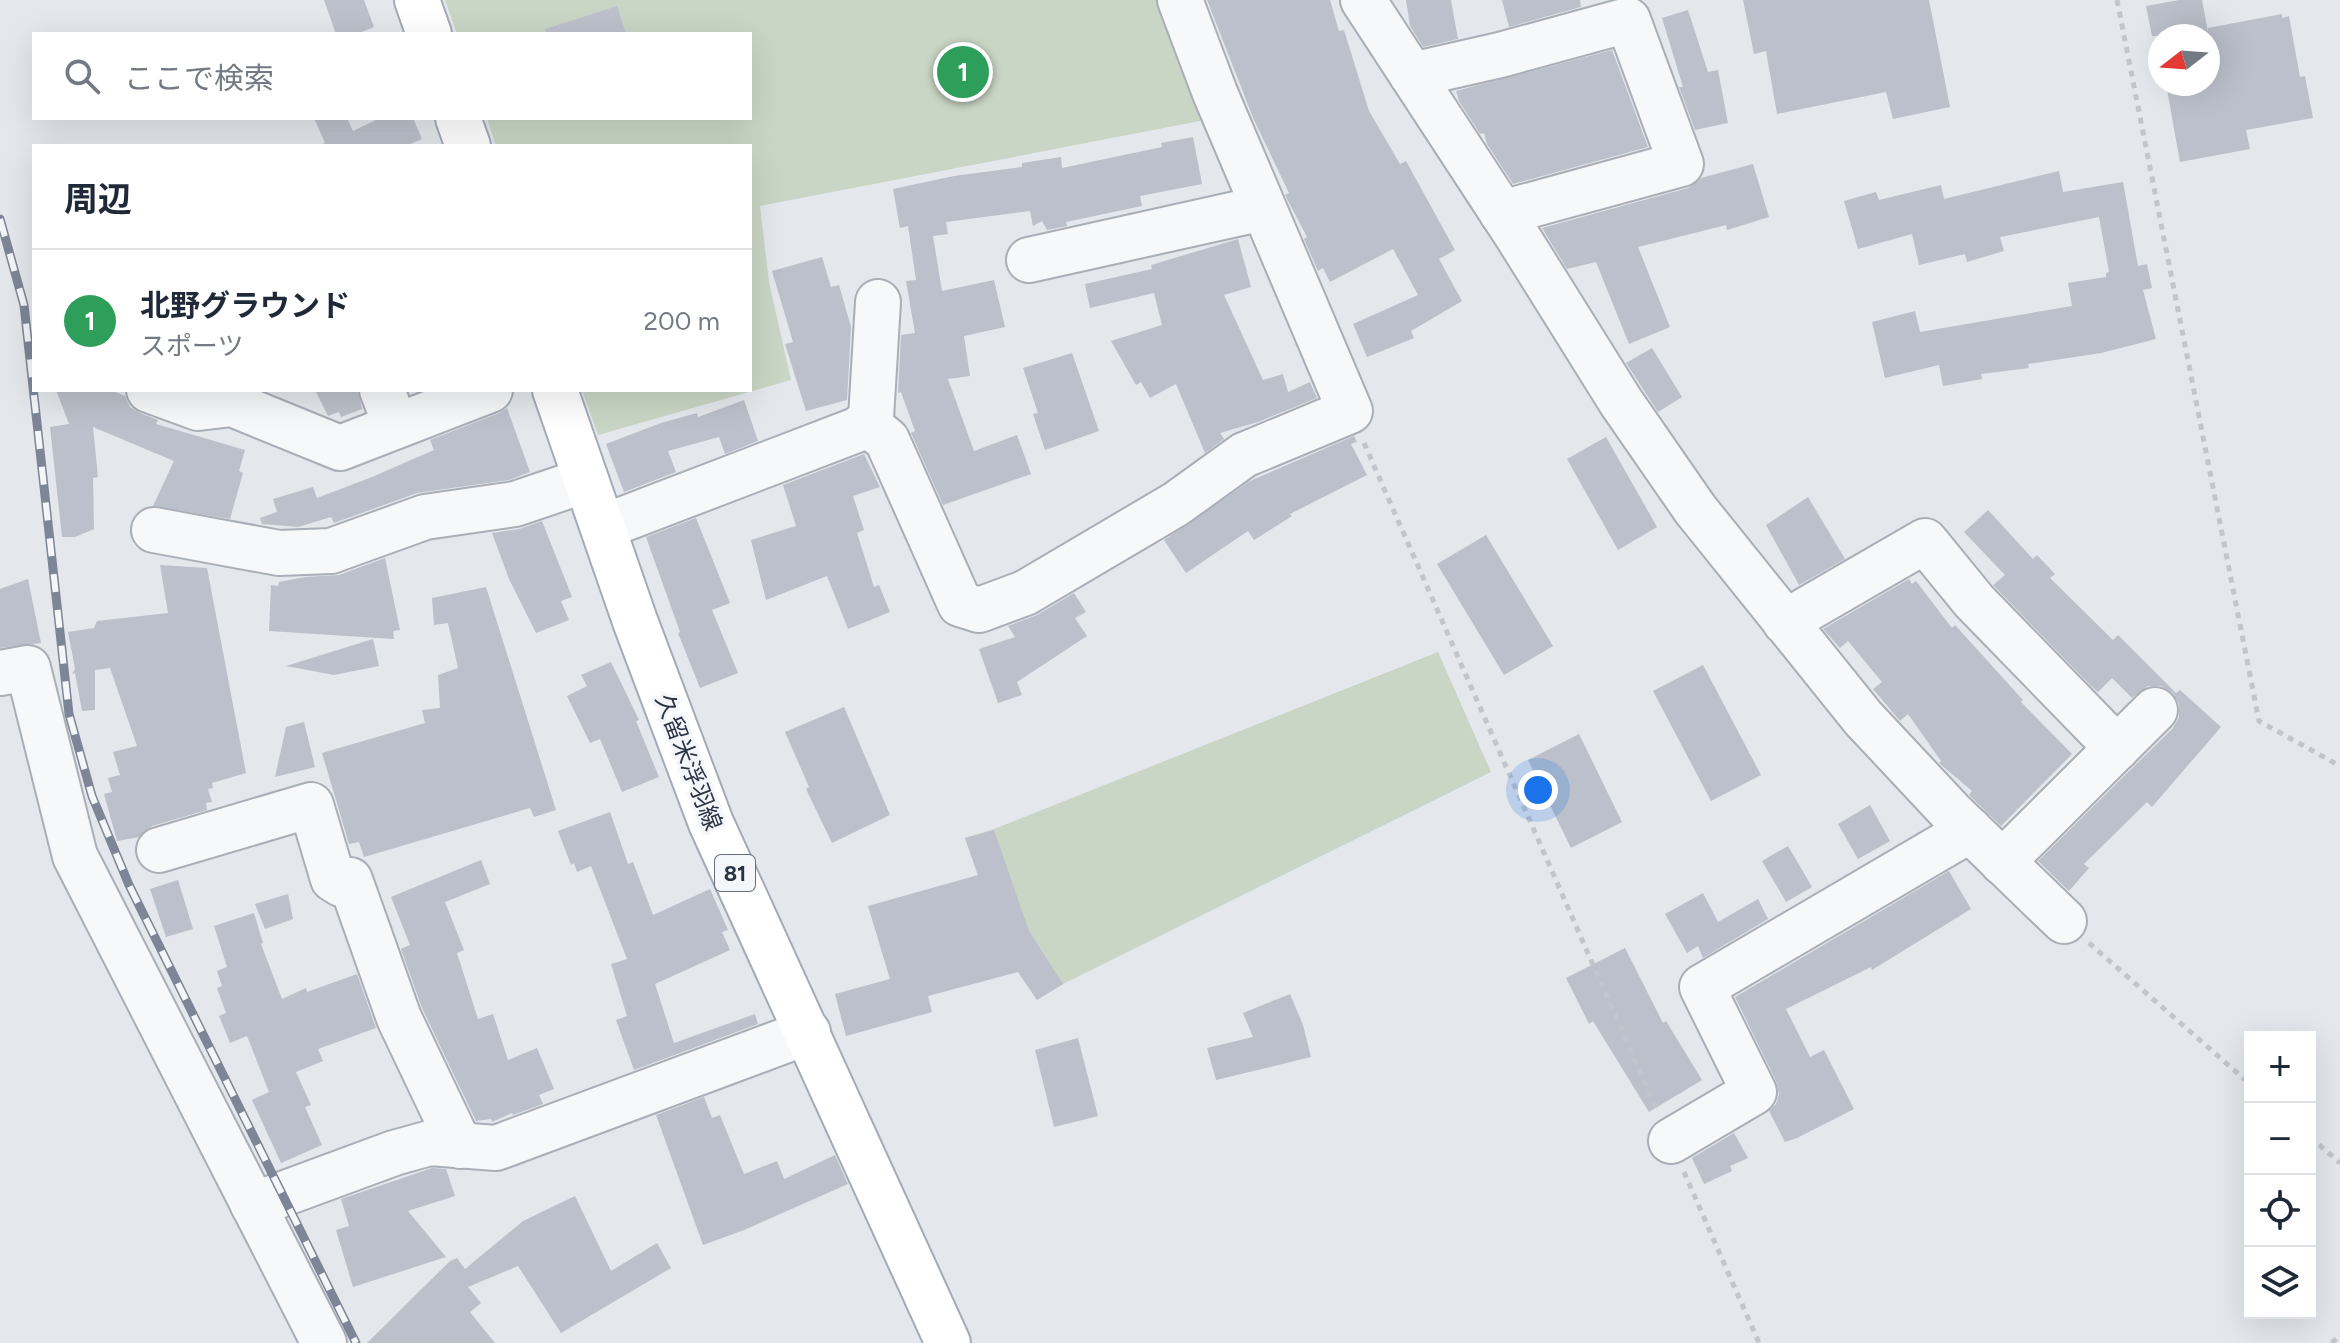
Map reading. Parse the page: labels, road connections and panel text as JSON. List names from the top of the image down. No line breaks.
{"streets":{"main road":["久留米浮羽線","81"]},"north":"left","page":{"search":"ここで検索","pins":"1","heading":"周辺","list":[{"mark":"1","name":"北野グラウンド","note":"スポーツ","value":"200 m"}],"map_buttons":["+","−"]}}
